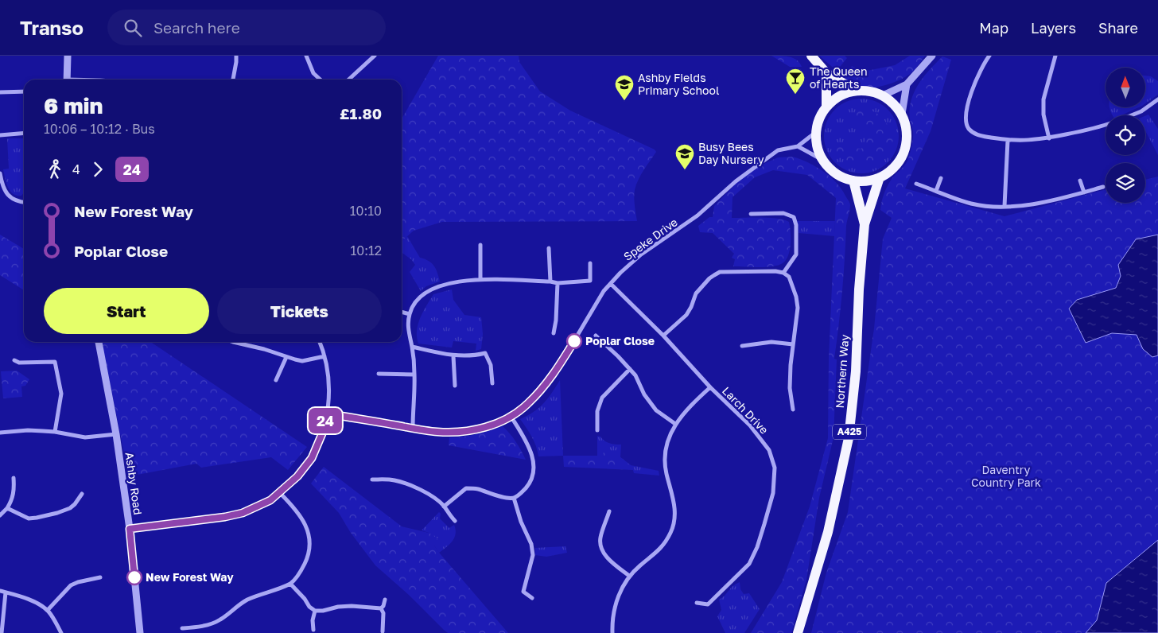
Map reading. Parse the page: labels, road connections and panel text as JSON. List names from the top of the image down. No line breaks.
{"streets":{"main road":["Northern Way","A425"],"street":["Speke Drive","Larch Drive","Ashby Road"]},"crossings":[["Speke Drive","Larch Drive"],["Speke Drive","A425"],["Northern Way","A425"]],"parks":["Daventry Country Park"],"places":{"bar":["The Queen of Hearts"],"school or university":["Ashby Fields Primary School","Busy Bees Day Nursery"],"other":["Poplar Close","New Forest Way"]},"lines":["bus line 24"],"north":"top","page":{"header":"Transo","search":"Search here","nav":["Map","Layers","Share"],"on_map":"24","heading":["6 min","10:06 – 10:12 · Bus","£1.80"],"legs":["4","24"],"list":[{"name":"New Forest Way","value":"10:10"},{"name":"Poplar Close","value":"10:12"}],"buttons":["Start","Tickets"]}}
